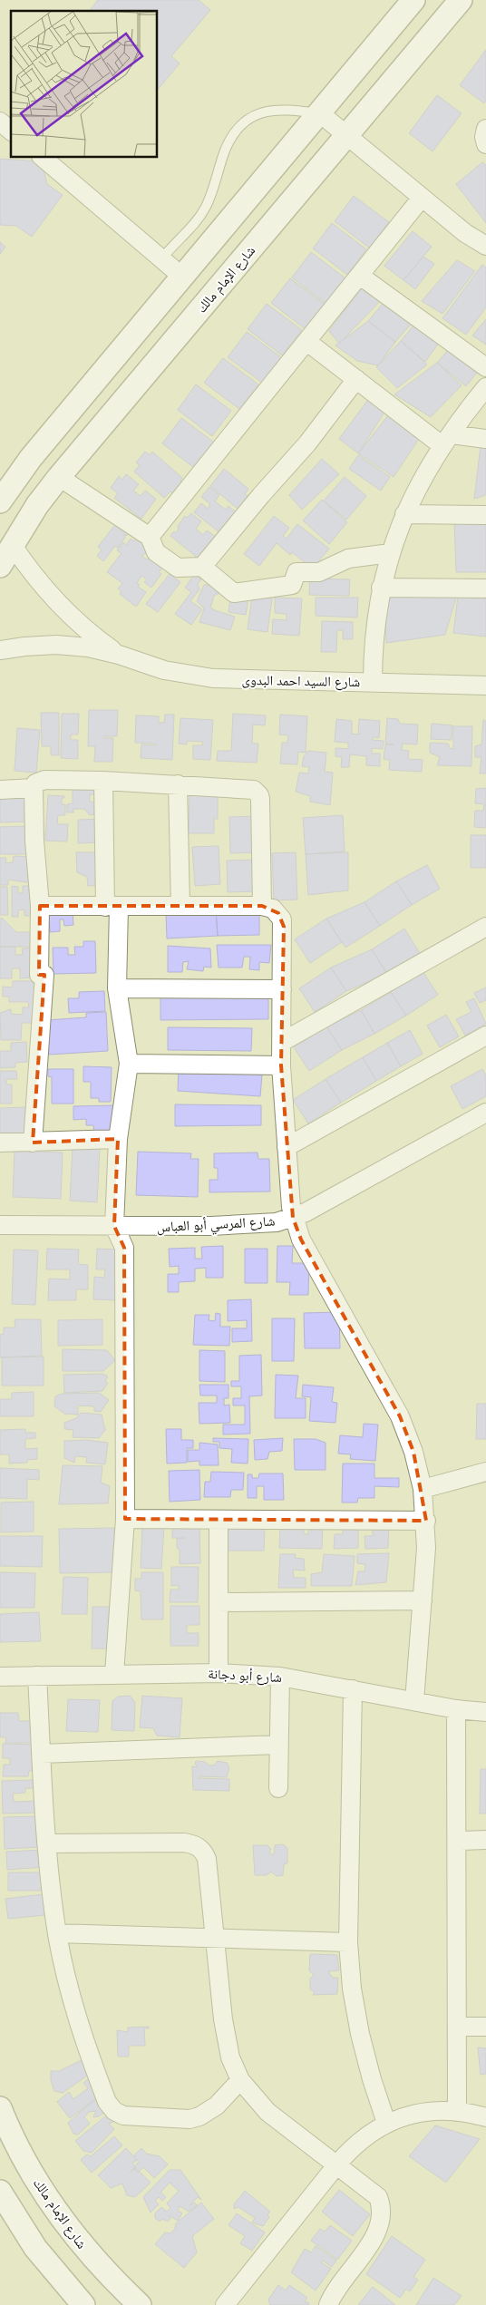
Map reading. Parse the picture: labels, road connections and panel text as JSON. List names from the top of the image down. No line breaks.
{"streets":{"street":["شارع الإمام مالك","شارع السيد احمد البدوى","شارع المرسي أبو العباس","شارع أبو دجانة"]},"crossings":[["شارع الإمام مالك","شارع السيد احمد البدوى"]]}
